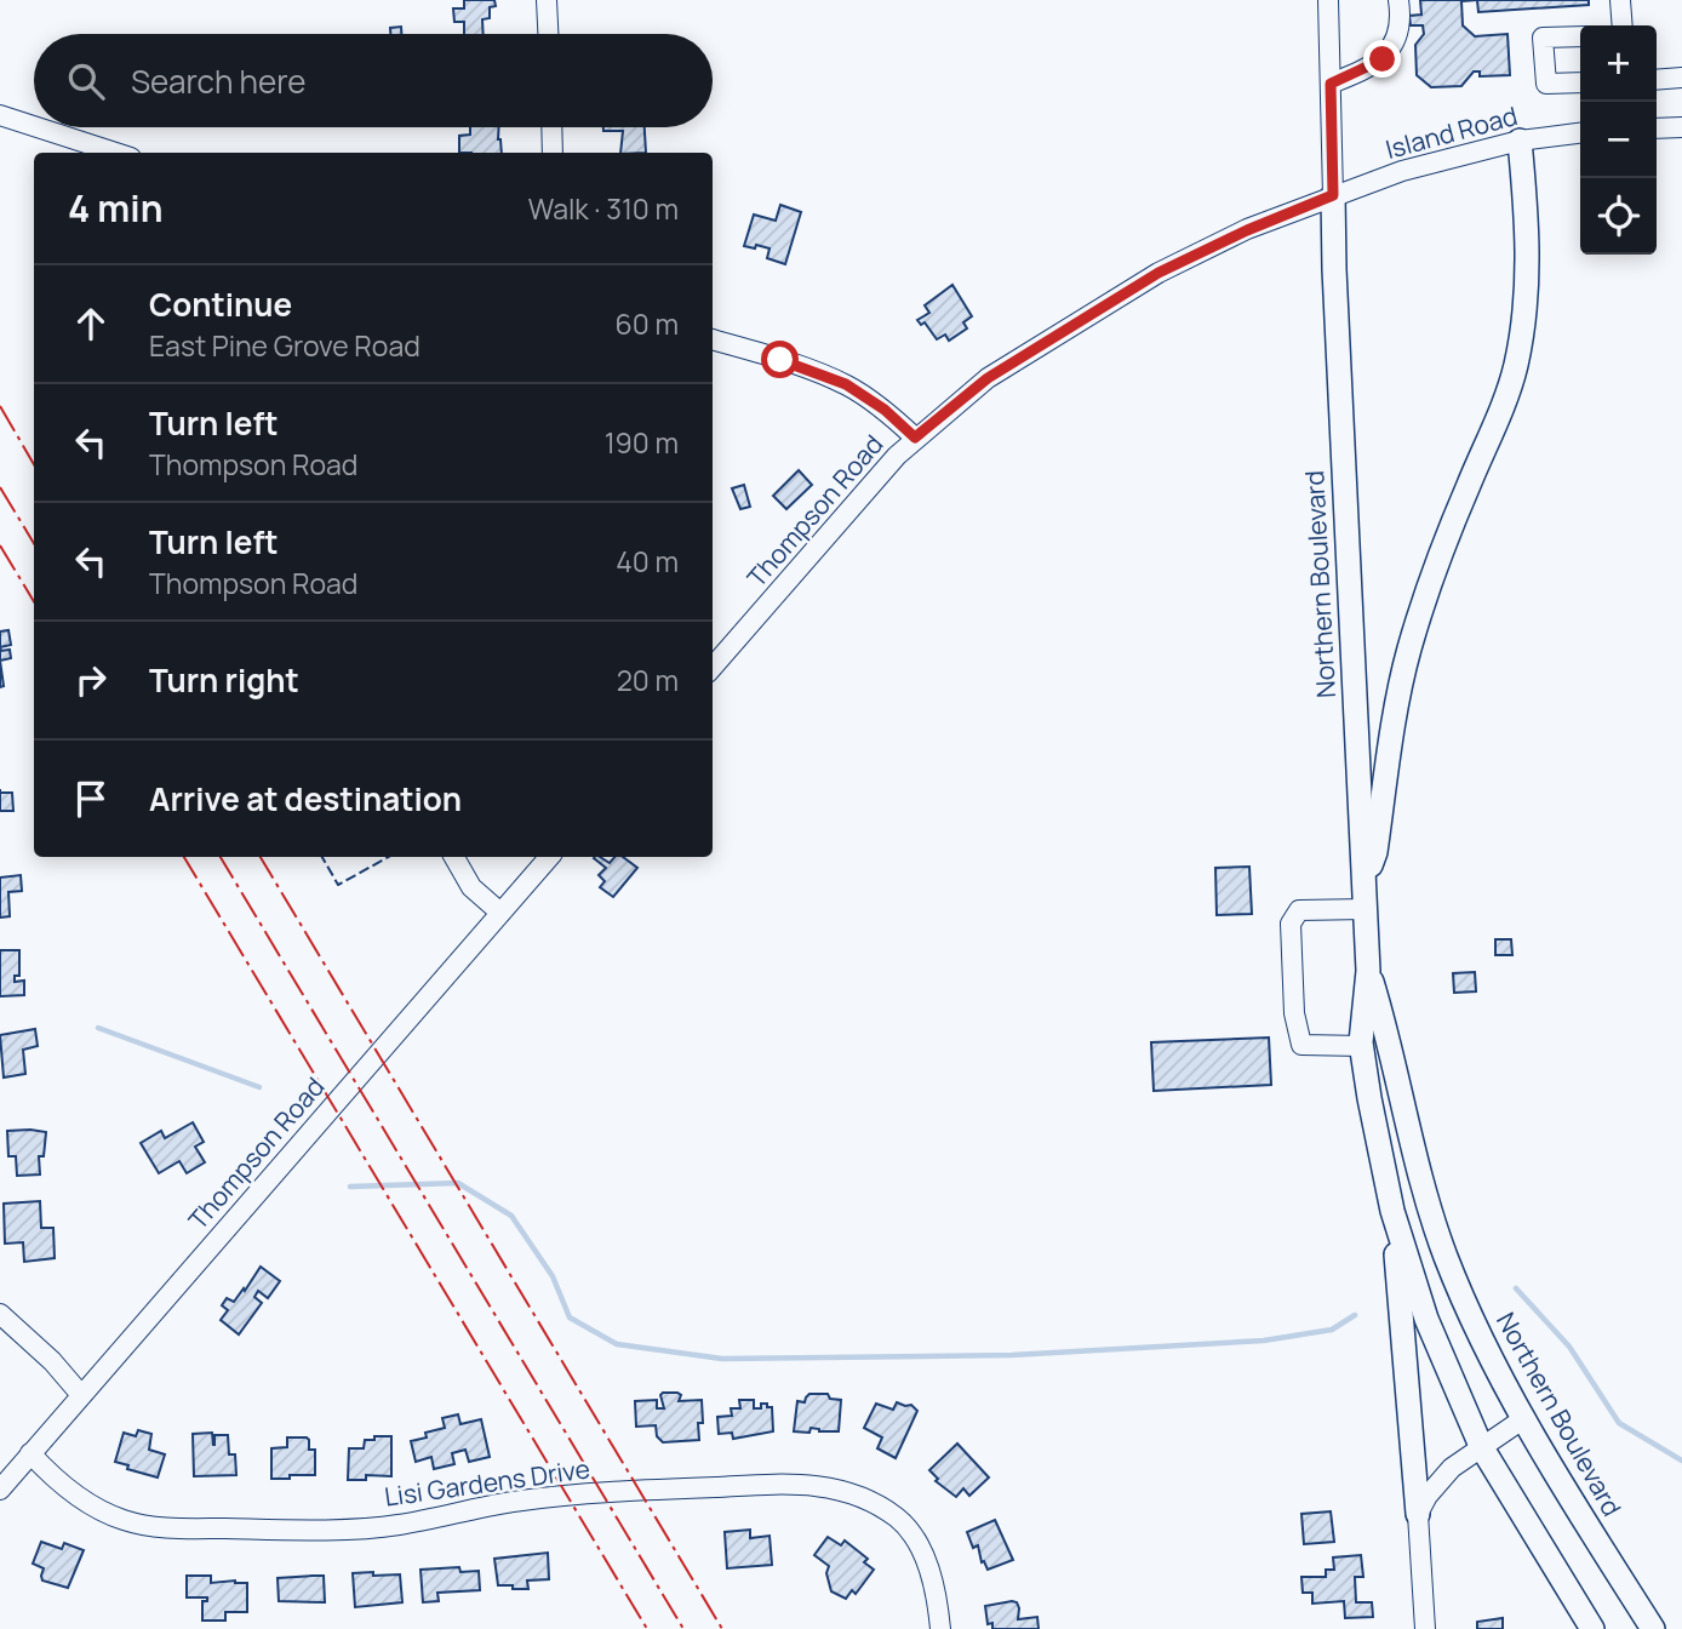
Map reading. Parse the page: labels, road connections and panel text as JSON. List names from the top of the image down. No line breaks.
{"streets":{"main road":["Northern Boulevard"],"street":["Island Road","Thompson Road","Lisi Gardens Drive"]},"crossings":[["Island Road","Thompson Road"],["Island Road","Northern Boulevard"],["Thompson Road","Northern Boulevard"],["Thompson Road","Lisi Gardens Drive"]],"page":{"map_buttons":["+","−"],"search":"Search here","heading":["4 min","Walk · 310 m"],"list":[["Continue","East Pine Grove Road","60 m"],["Turn left","Thompson Road","190 m"],["Turn left","Thompson Road","40 m"],["Turn right","20 m"],"Arrive at destination"]}}
